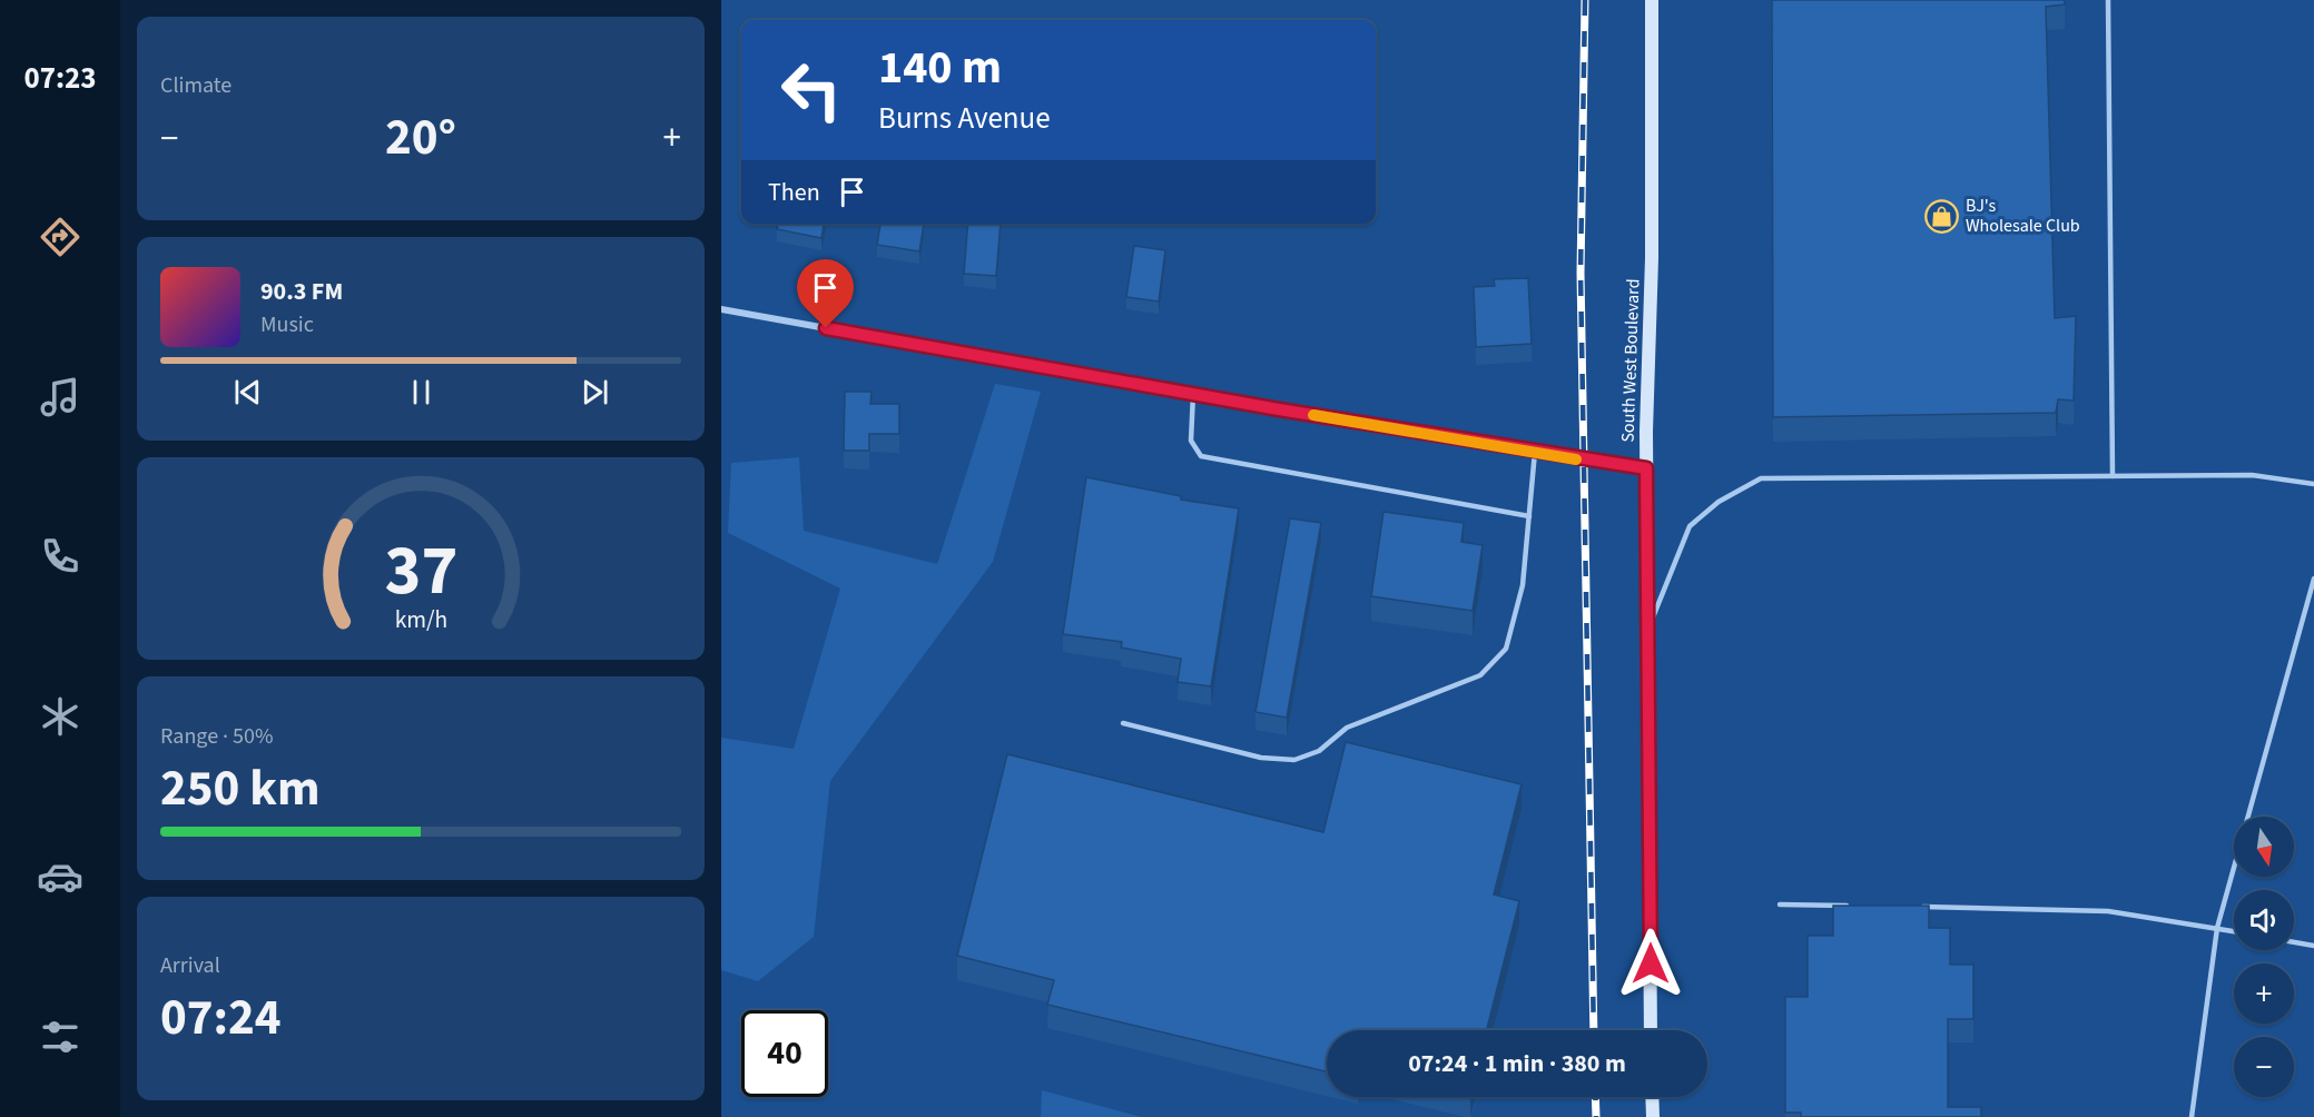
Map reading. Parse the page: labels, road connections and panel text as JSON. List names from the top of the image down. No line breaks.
{"streets":{"street":["South West Boulevard"]},"places":{"shop":["BJ's Wholesale Club"]},"north":"bottom","page":{"tabs":"07:23","tile":["Climate",["Range · 50%","250 km"],["Arrival","07:24"]],"turn":["140 m","Burns Avenue"],"heat":["−","20°","+"],"then":"Then","song":["90.3 FM","Music"],"map_buttons":["+","−"],"limit":"40","trip":"07:24 · 1 min · 380 m","gauge":["37","km/h"]}}
